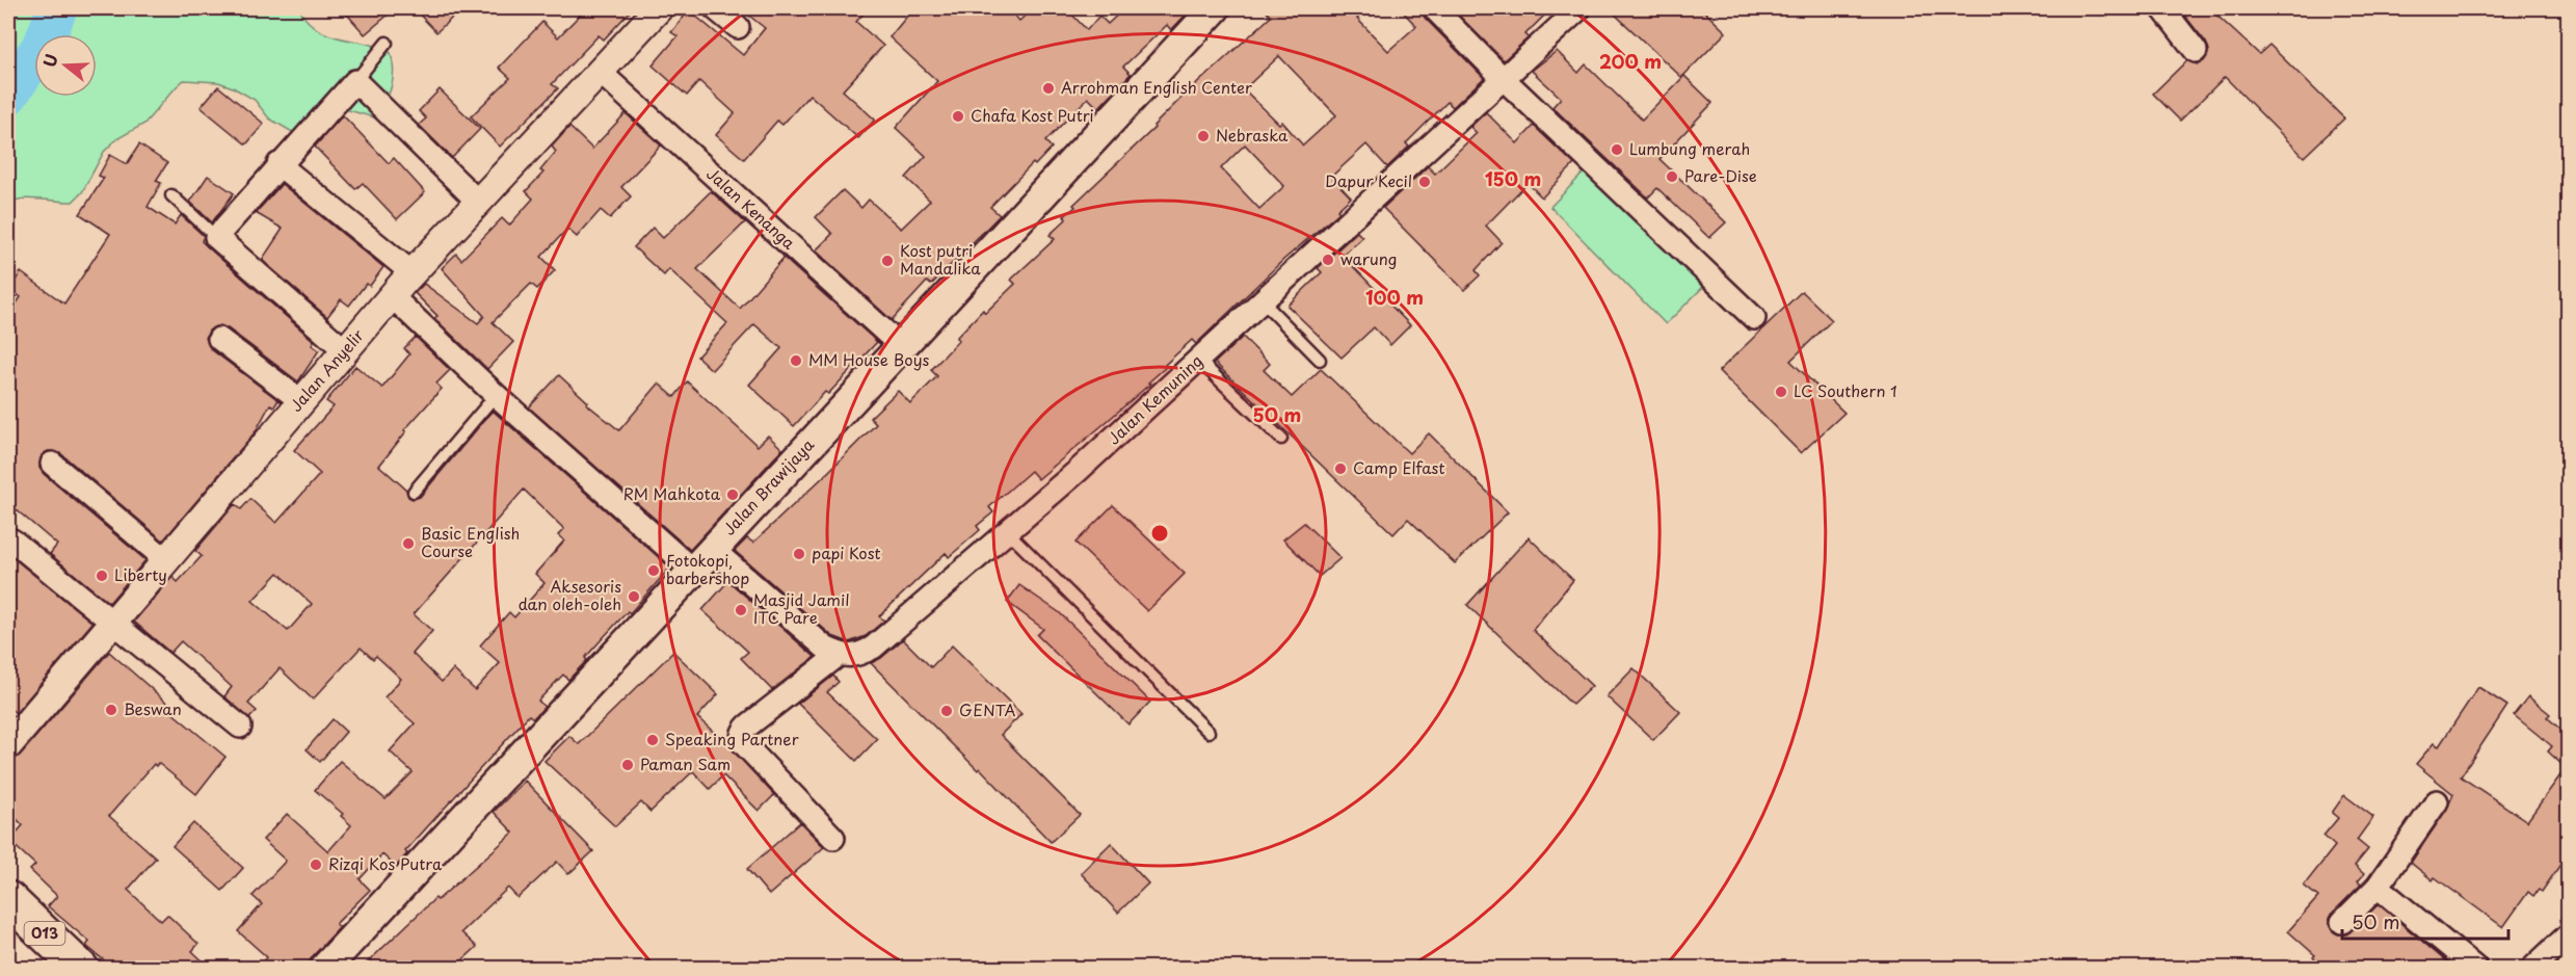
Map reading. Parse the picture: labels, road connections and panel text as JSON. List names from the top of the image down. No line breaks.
{"streets":{"main road":["Jalan Brawijaya","013"],"street":["Jalan Kenanga","Jalan Anyelir","Jalan Kemuning"]},"crossings":[["Jalan Kenanga","Jalan Anyelir"],["Jalan Kenanga","Jalan Brawijaya"]],"places":["Arrohman English Center","Chafa Kost Putri","Nebraska","Lumbung merah","Pare-Dise","Dapur Kecil","warung","Kost putri Mandalika","MM House Boys","LC Southern 1","Camp Elfast","RM Mahkota","Basic English Course","papi Kost","Fotokopi, barbershop","Liberty","Aksesoris dan oleh-oleh","Masjid Jamil ITC Pare","Beswan","GENTA","Speaking Partner","Paman Sam","Rizqi Kos Putra"],"scale_bar":"50 m","north":"left","rings":["200 m","150 m","100 m","50 m"]}
